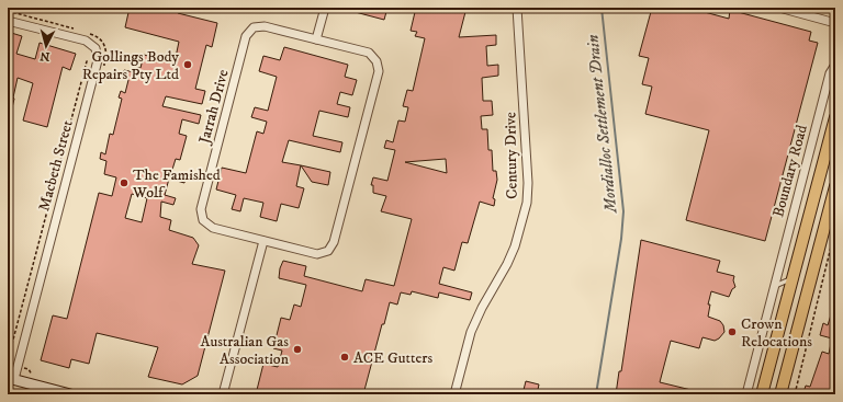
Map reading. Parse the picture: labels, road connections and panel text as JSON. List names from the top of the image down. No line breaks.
{"streets":{"main road":["Boundary Road"],"street":["Jarrah Drive","Century Drive","Macbeth Street"]},"water":["Mordialloc Settlement Drain"],"places":["Gollings Body Repairs Pty Ltd","The Famished Wolf","Crown Relocations","Australian Gas Association","ACE Gutters"],"north":"bottom"}
